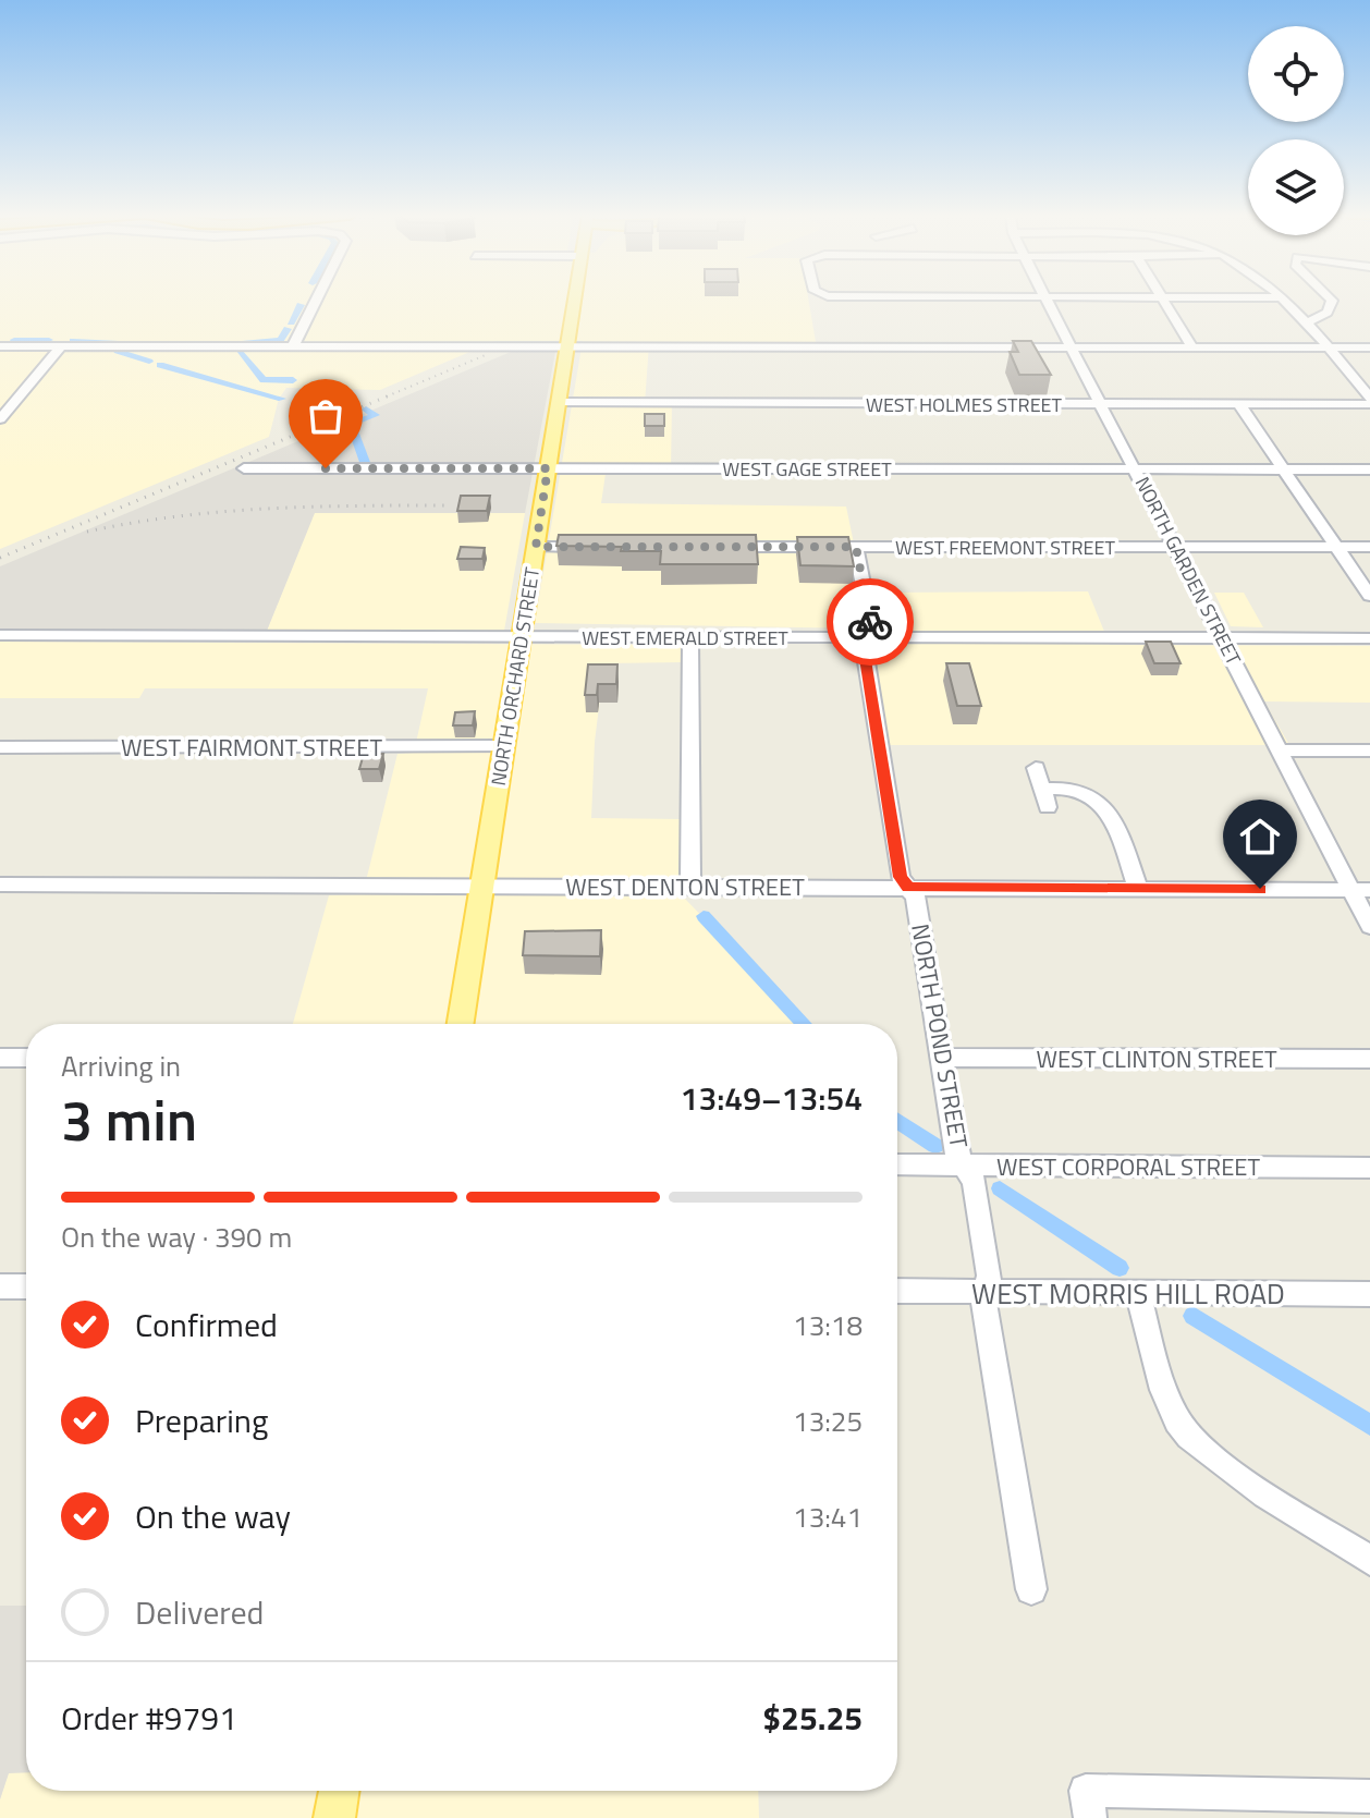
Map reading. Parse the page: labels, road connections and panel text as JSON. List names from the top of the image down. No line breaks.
{"streets":{"main road":["NORTH ORCHARD STREET"],"street":["WEST HOLMES STREET","WEST GAGE STREET","WEST FREEMONT STREET","NORTH GARDEN STREET","WEST EMERALD STREET","WEST FAIRMONT STREET","WEST DENTON STREET","NORTH POND STREET","WEST CLINTON STREET","WEST CORPORAL STREET","WEST MORRIS HILL ROAD"]},"crossings":[["WEST HOLMES STREET","NORTH GARDEN STREET"],["WEST HOLMES STREET","NORTH ORCHARD STREET"],["WEST GAGE STREET","NORTH GARDEN STREET"],["WEST GAGE STREET","NORTH ORCHARD STREET"],["WEST FREEMONT STREET","NORTH GARDEN STREET"],["WEST FREEMONT STREET","NORTH POND STREET"],["NORTH GARDEN STREET","WEST EMERALD STREET"],["NORTH GARDEN STREET","WEST DENTON STREET"],["WEST EMERALD STREET","NORTH ORCHARD STREET"],["WEST EMERALD STREET","NORTH POND STREET"],["NORTH ORCHARD STREET","WEST FAIRMONT STREET"],["NORTH ORCHARD STREET","WEST DENTON STREET"],["WEST DENTON STREET","NORTH POND STREET"],["NORTH POND STREET","WEST CLINTON STREET"],["NORTH POND STREET","WEST CORPORAL STREET"],["NORTH POND STREET","WEST MORRIS HILL ROAD"]],"page":{"heading":["3 min","Arriving in","13:49–13:54"],"panel":["Order #9791","$25.25"],"bar":"On the way · 390 m","list":[["Confirmed","13:18"],["Preparing","13:25"],["On the way","13:41"],"Delivered"]}}
